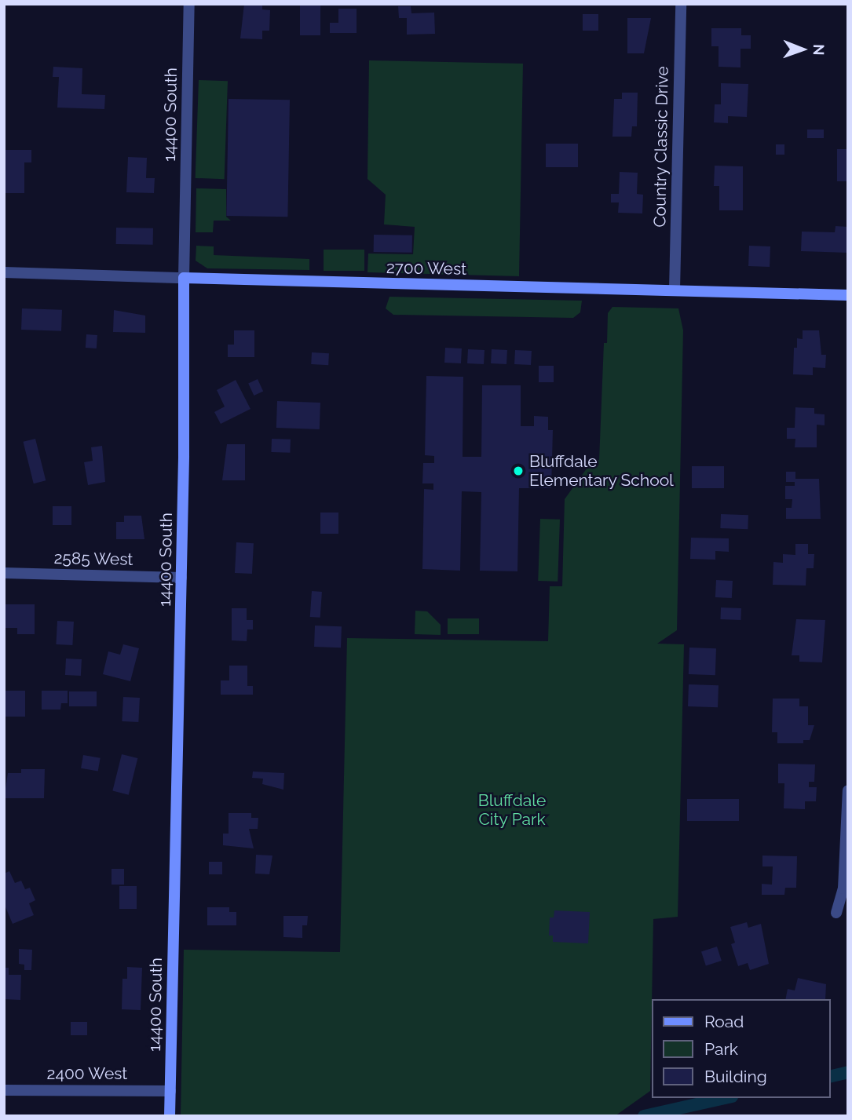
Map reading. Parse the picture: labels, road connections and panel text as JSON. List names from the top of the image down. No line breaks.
{"streets":{"main road":["14400 South","2700 West"],"street":["Country Classic Drive","2585 West","2400 West"]},"crossings":[["14400 South","2700 West"],["14400 South","2585 West"],["14400 South","2400 West"],["Country Classic Drive","2700 West"]],"parks":["Bluffdale City Park"],"places":["Bluffdale Elementary School"],"legend":["Road","Park","Building"],"north":"right"}
